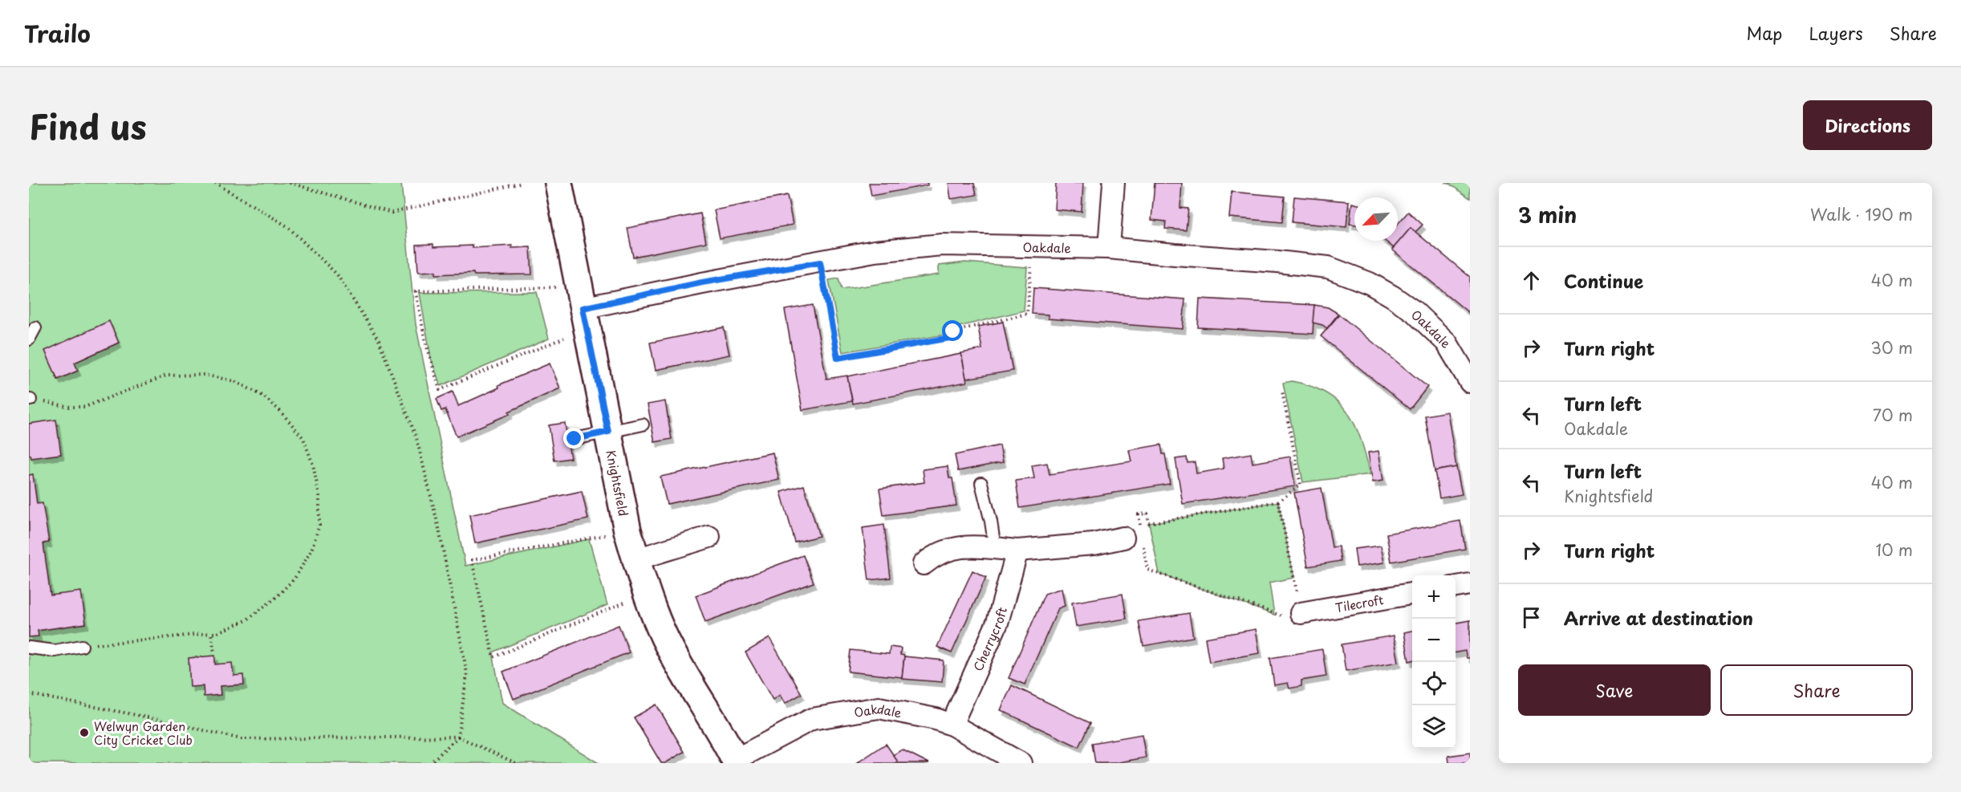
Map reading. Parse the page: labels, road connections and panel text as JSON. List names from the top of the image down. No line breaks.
{"streets":{"street":["Oakdale","Knightsfield","Tilecroft","Cherrycroft"]},"crossings":[["Oakdale","Knightsfield"],["Oakdale","Cherrycroft"]],"places":["Welwyn Garden City Cricket Club"],"north":"bottom left","page":{"header":"Trailo","nav":["Map","Layers","Share"],"title":"Find us","buttons":["Directions",["Save","Share"]],"heading":["3 min","Walk · 190 m"],"list":[["Continue","40 m"],["Turn right","30 m"],["Turn left","Oakdale","70 m"],["Turn left","Knightsfield","40 m"],["Turn right","10 m"],"Arrive at destination"],"map_buttons":["+","−"]}}
